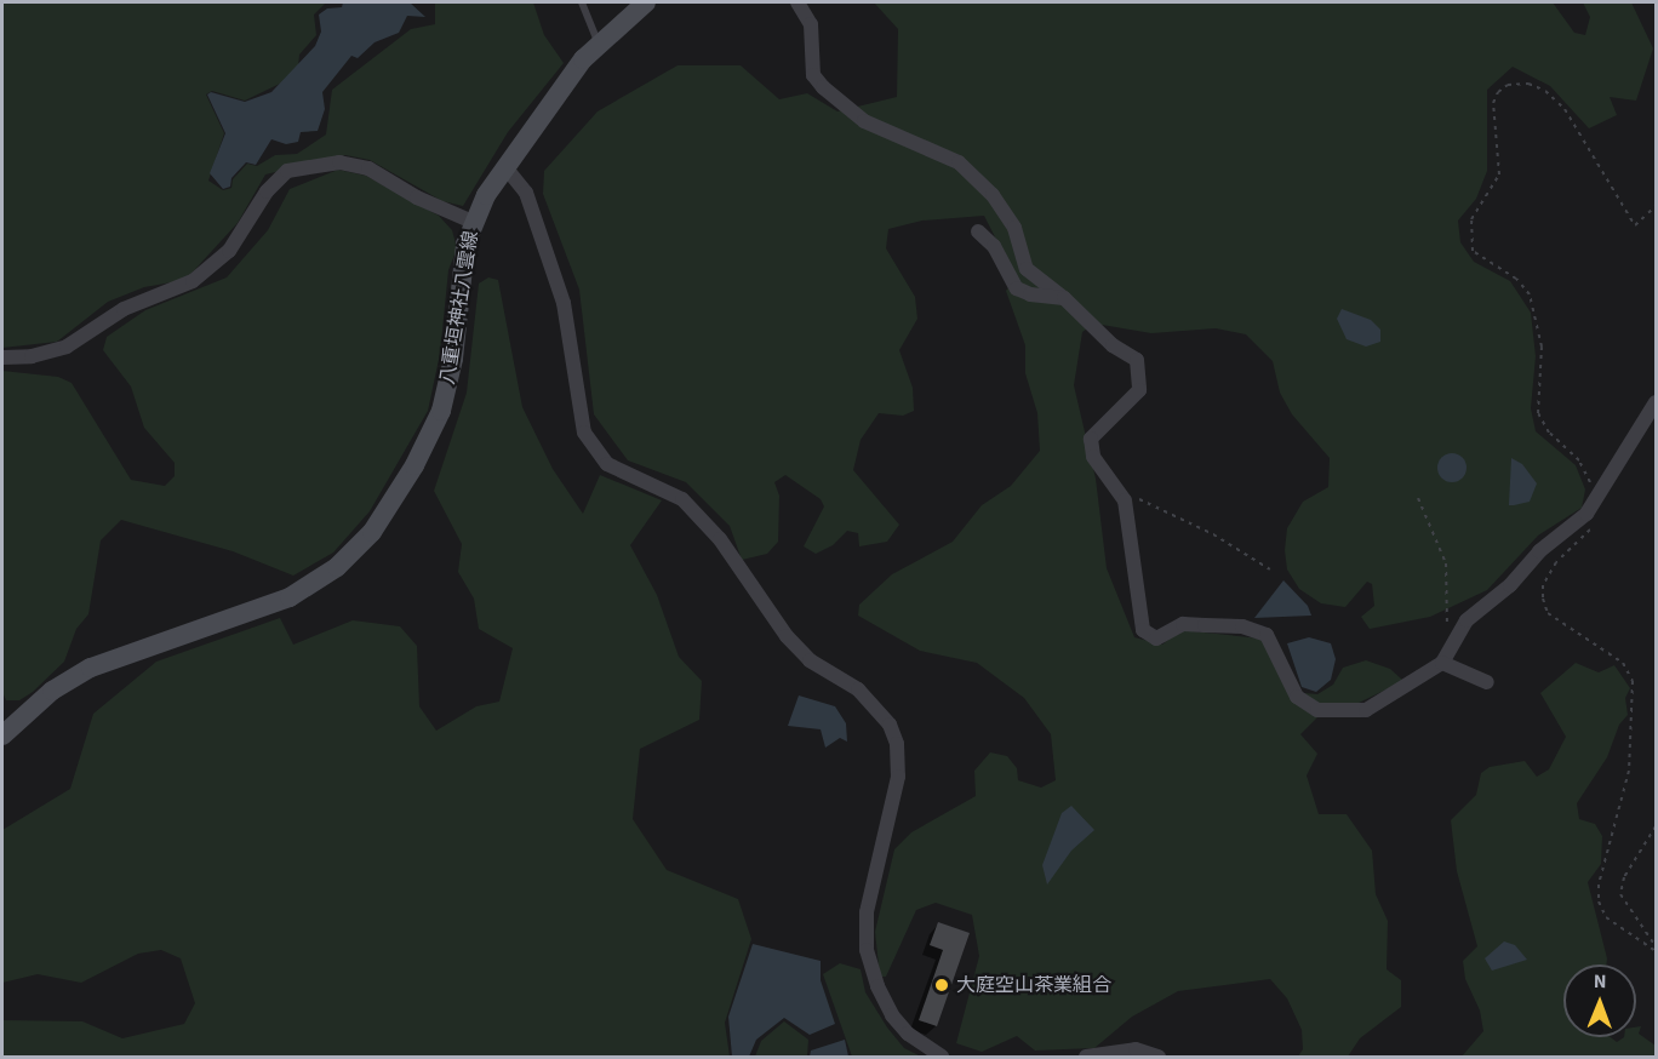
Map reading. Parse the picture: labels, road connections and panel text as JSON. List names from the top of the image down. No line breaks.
{"streets":{"main road":["八重垣神社八雲線"]},"places":["大庭空山茶業組合"],"north":"top"}
